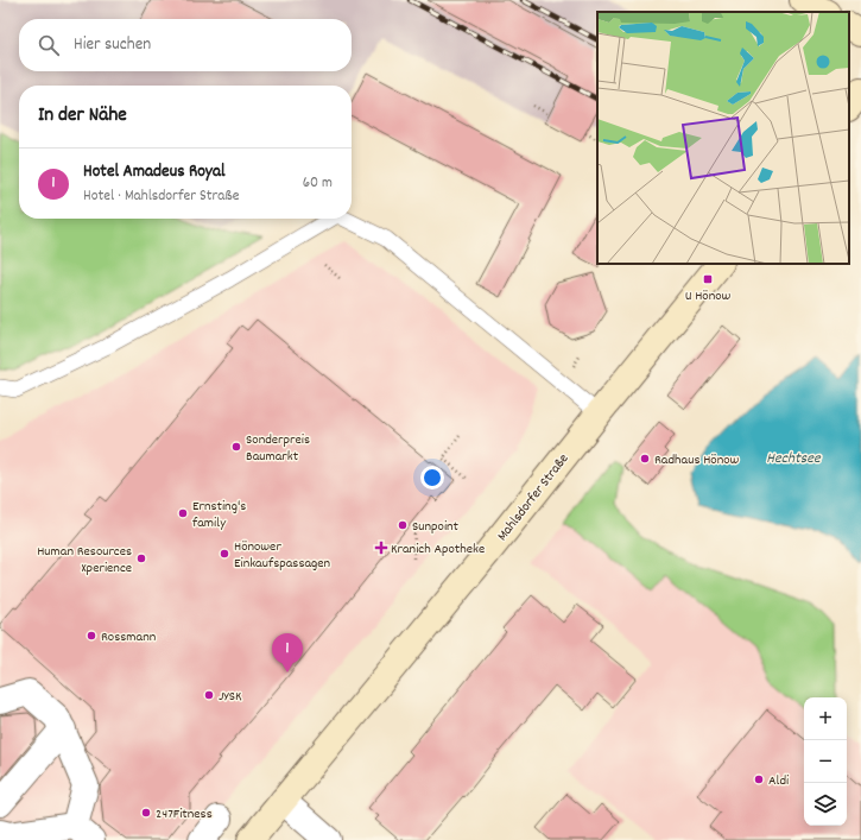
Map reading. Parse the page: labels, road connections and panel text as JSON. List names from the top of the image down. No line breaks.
{"streets":{"main road":["Mahlsdorfer Straße"]},"water":["Hechtsee"],"places":{"transit":["U Hönow"],"other":["Sonderpreis Baumarkt","Radhaus Hönow","Ernsting's family","Sunpoint","Hönower Einkaufspassagen","Human Resources Xperience","Rossmann","JYSK","Aldi","247Fitness"],"health":["Kranich Apotheke"]},"page":{"search":"Hier suchen","heading":"In der Nähe","list":[{"mark":"1","name":"Hotel Amadeus Royal","note":"Hotel · Mahlsdorfer Straße","value":"60 m"}],"pins":"1","map_buttons":["+","−"]}}
